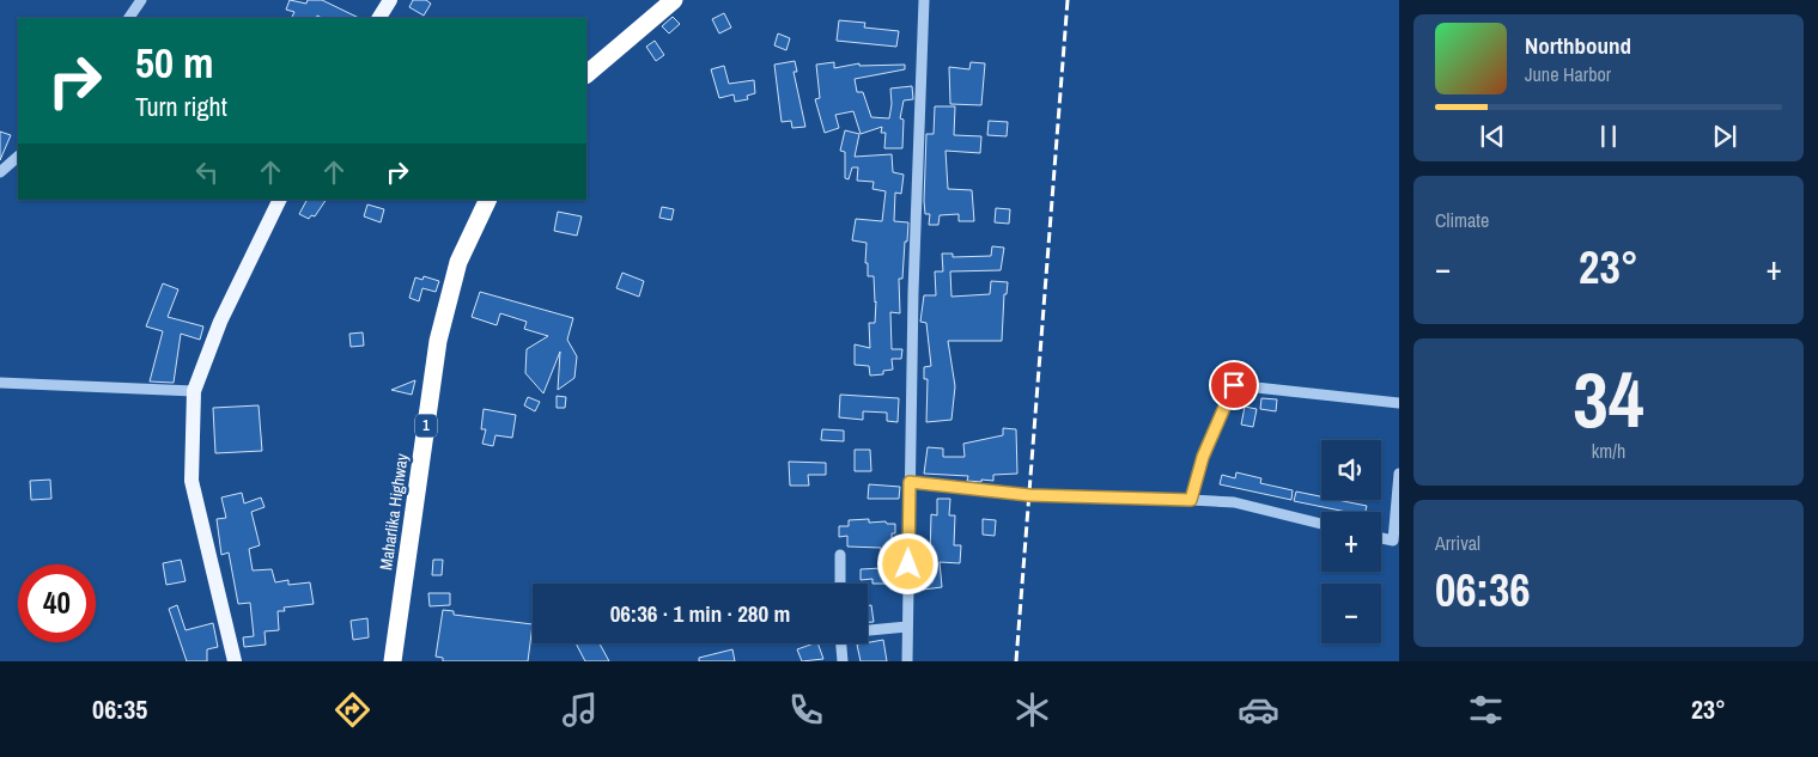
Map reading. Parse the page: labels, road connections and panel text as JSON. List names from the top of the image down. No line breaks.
{"streets":{"highway":["1","Maharlika Highway"]},"page":{"turn":["50 m","Turn right"],"song":["Northbound","June Harbor"],"tile":["Climate",["34","km/h"],["Arrival","06:36"]],"heat":["−","23°","+"],"map_buttons":["+","−"],"limit":"40","trip":"06:36 · 1 min · 280 m","tabs":["06:35","23°"]}}
